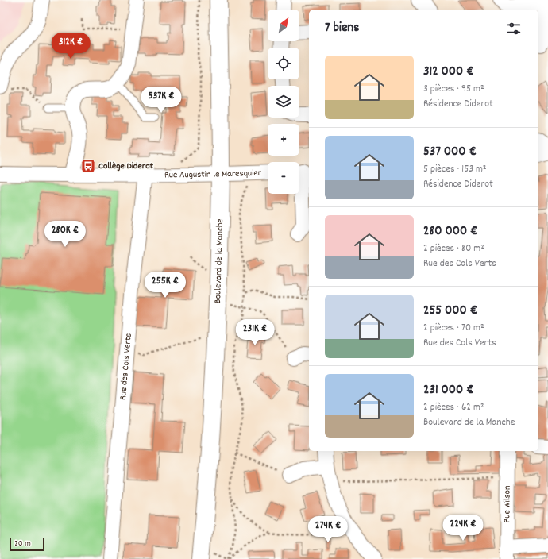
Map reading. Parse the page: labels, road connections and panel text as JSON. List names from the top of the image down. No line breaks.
{"streets":{"main road":["Boulevard de la Manche"],"street":["Rue Augustin le Maresquier","Rue des Cols Verts","Rue Wilson"]},"crossings":[["Rue Augustin le Maresquier","Boulevard de la Manche"],["Rue Augustin le Maresquier","Rue des Cols Verts"]],"places":{"bus stop":["Collège Diderot"]},"scale_bar":"20 m","north":"top right","page":{"map_buttons":["+","−"],"heading":"7 biens","price":["312K €","537K €","280K €","255K €","231K €","224K €","274K €"],"list":[{"name":"312 000 €","note":"3 pièces · 95 m² · Résidence Diderot"},{"name":"537 000 €","note":"5 pièces · 153 m² · Résidence Diderot"},{"name":"280 000 €","note":"2 pièces · 80 m² · Rue des Cols Verts"},{"name":"255 000 €","note":"2 pièces · 70 m² · Rue des Cols Verts"},{"name":"231 000 €","note":"2 pièces · 62 m² · Boulevard de la Manche"}],"scale":"20 m"}}
